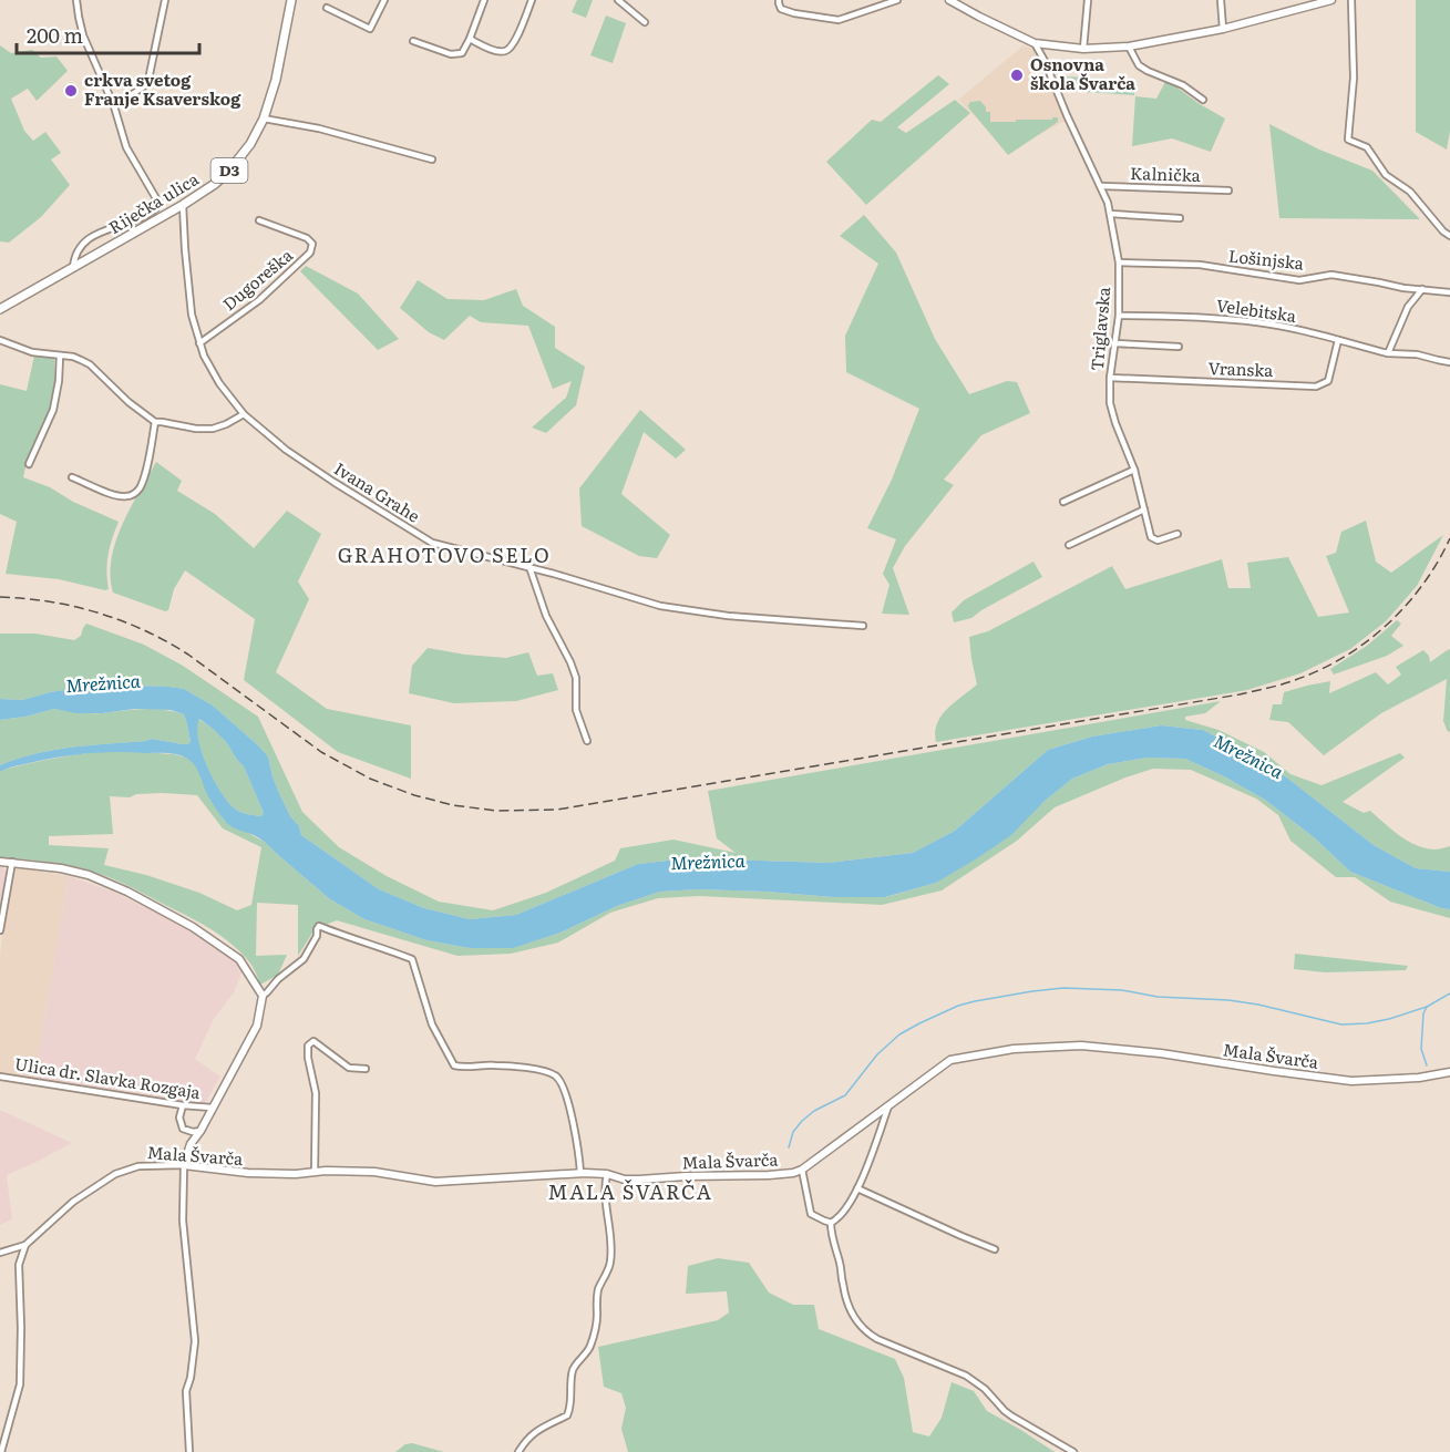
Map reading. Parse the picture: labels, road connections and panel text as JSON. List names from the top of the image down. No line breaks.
{"streets":{"main road":["D3","Riječka ulica"],"street":["Kalnička","Lošinjska","Dugoreška","Velebitska","Triglavska","Vranska","Ivana Grahe","Mala Švarča","Ulica dr. Slavka Rozgaja"]},"crossings":[["Kalnička","Triglavska"],["Riječka ulica","Ivana Grahe"],["Lošinjska","Triglavska"],["Dugoreška","Ivana Grahe"],["Velebitska","Triglavska"],["Velebitska","Vranska"],["Triglavska","Vranska"],["Mala Švarča","Ulica dr. Slavka Rozgaja"]],"districts":["GRAHOTOVO SELO","MALA ŠVARČA"],"water":["Mrežnica"],"places":["Osnovna škola Švarča","crkva svetog Franje Ksaverskog"],"scale_bar":"200 m"}
